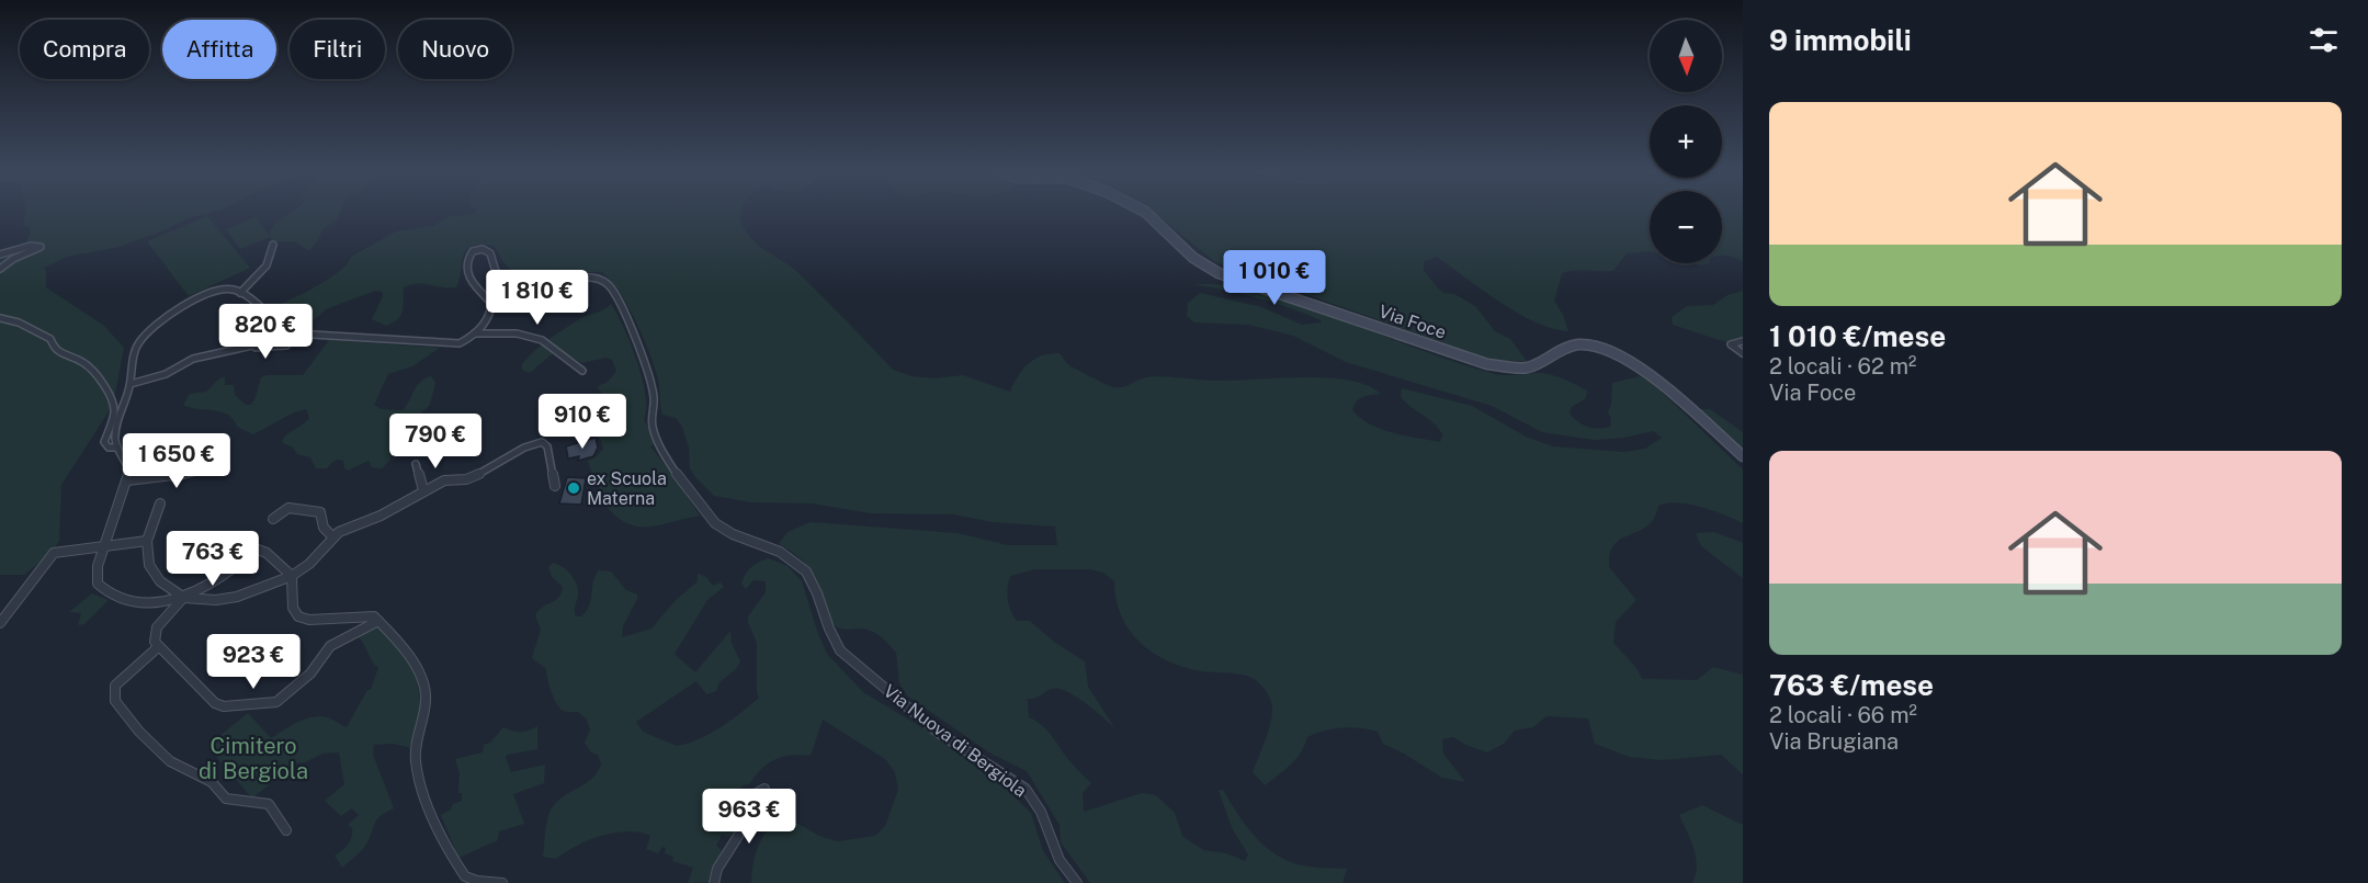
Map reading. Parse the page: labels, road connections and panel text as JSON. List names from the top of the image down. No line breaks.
{"streets":{"main road":["Via Foce"],"street":["Via Nuova di Bergiola"]},"parks":["Cimitero di Bergiola"],"places":["ex Scuola Materna"],"north":"bottom","page":{"heading":"9 immobili","map_buttons":["+","−"],"chip":["Compra","Affitta","Filtri","Nuovo"],"list":[{"name":"1 010 €/mese","note":"2 locali · 62 m² · Via Foce"},{"name":"763 €/mese","note":"2 locali · 66 m² · Via Brugiana"}],"price":["1 010 €","1 810 €","820 €","910 €","790 €","1 650 €","763 €","923 €","963 €"]}}
